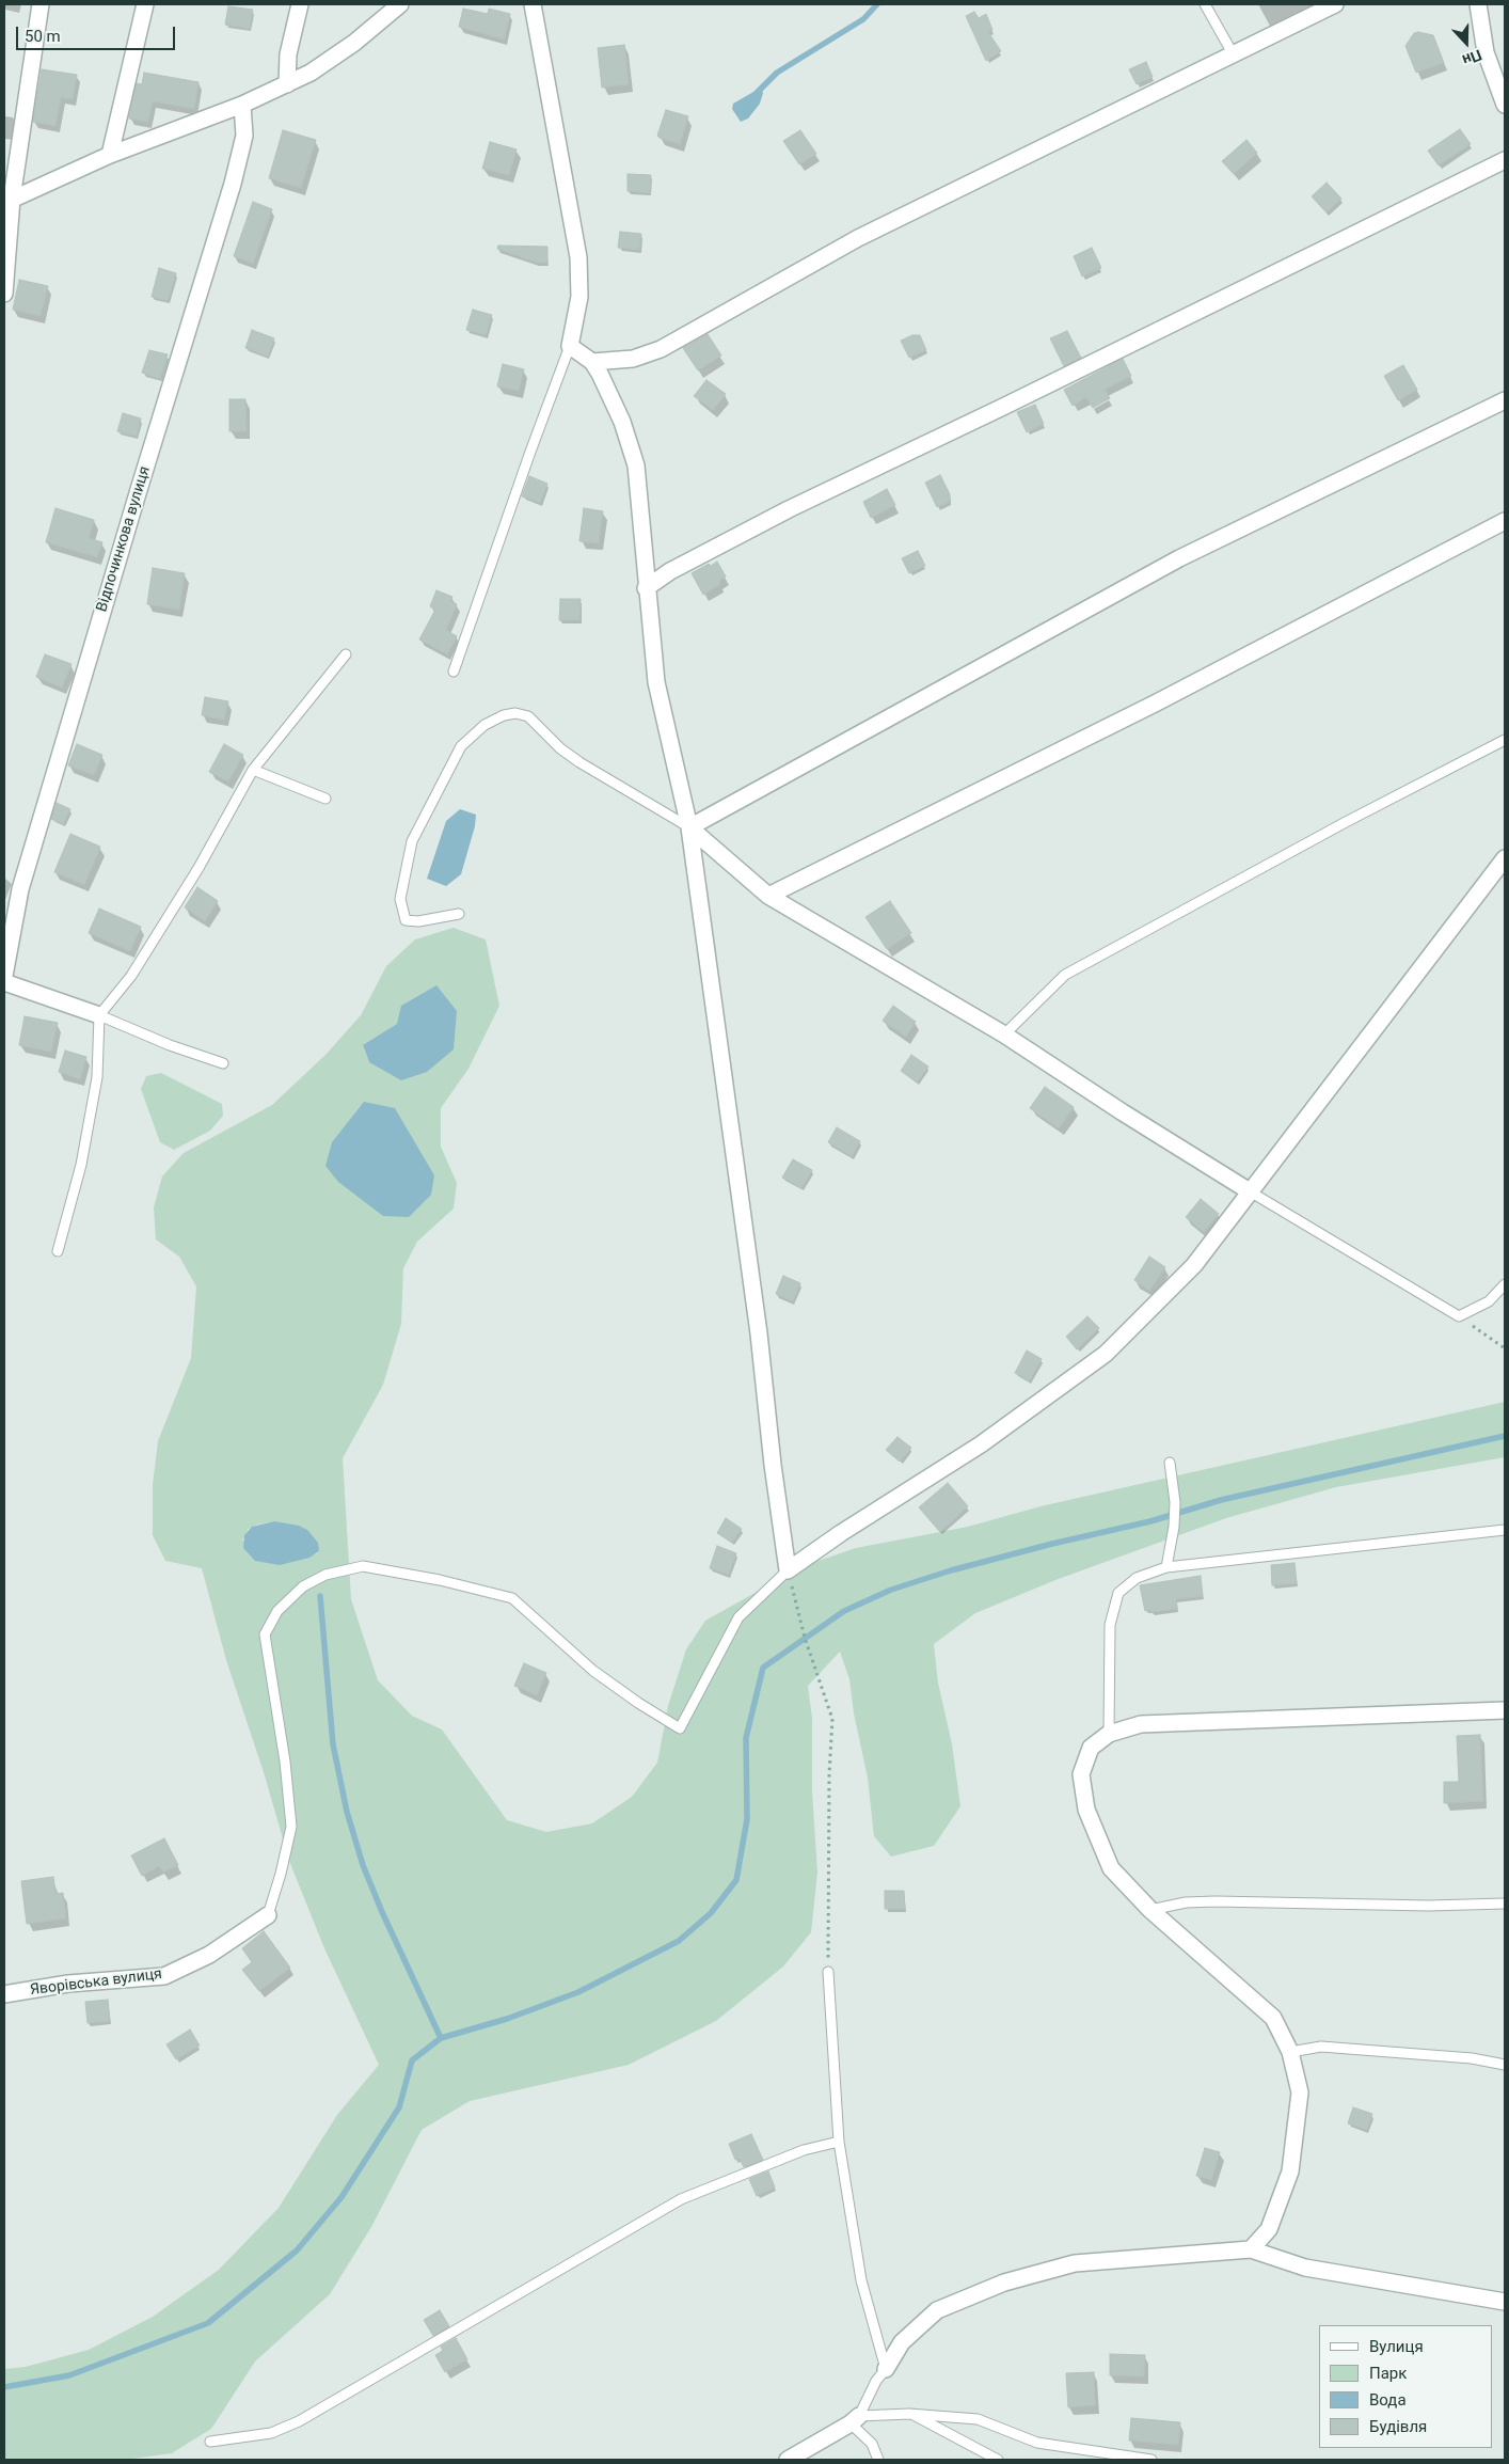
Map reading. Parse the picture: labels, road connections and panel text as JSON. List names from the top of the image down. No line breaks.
{"streets":{"street":["Відпочинкова вулиця","Яворівська вулиця"]},"legend":["Вулиця","Парк","Вода","Будівля"],"scale_bar":"50 m","north":"bottom"}
